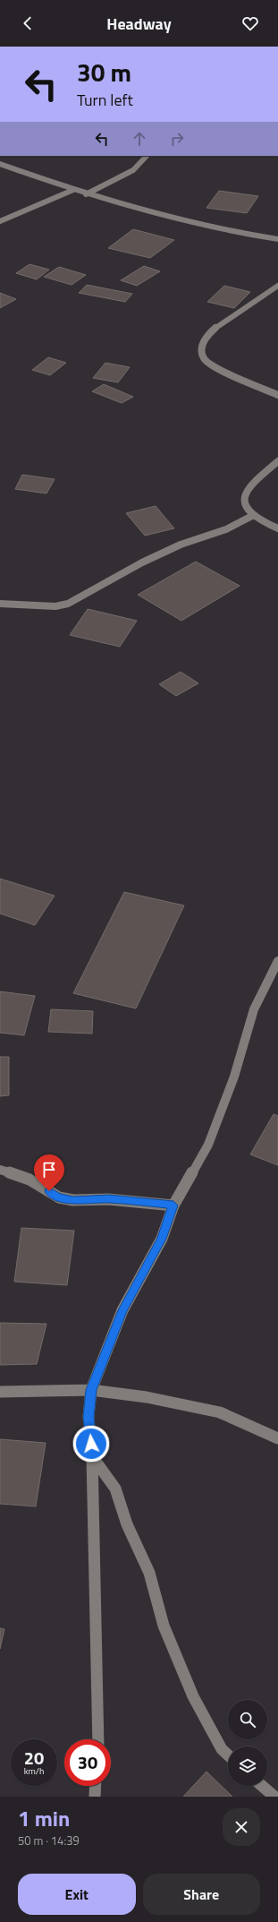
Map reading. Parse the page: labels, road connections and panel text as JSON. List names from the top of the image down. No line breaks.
{"page":{"header":"Headway","turn":["30 m","Turn left"],"speed":"20 km/h","limit":"30","heading":["1 min","50 m · 14:39"],"buttons":["Exit","Share"]}}
